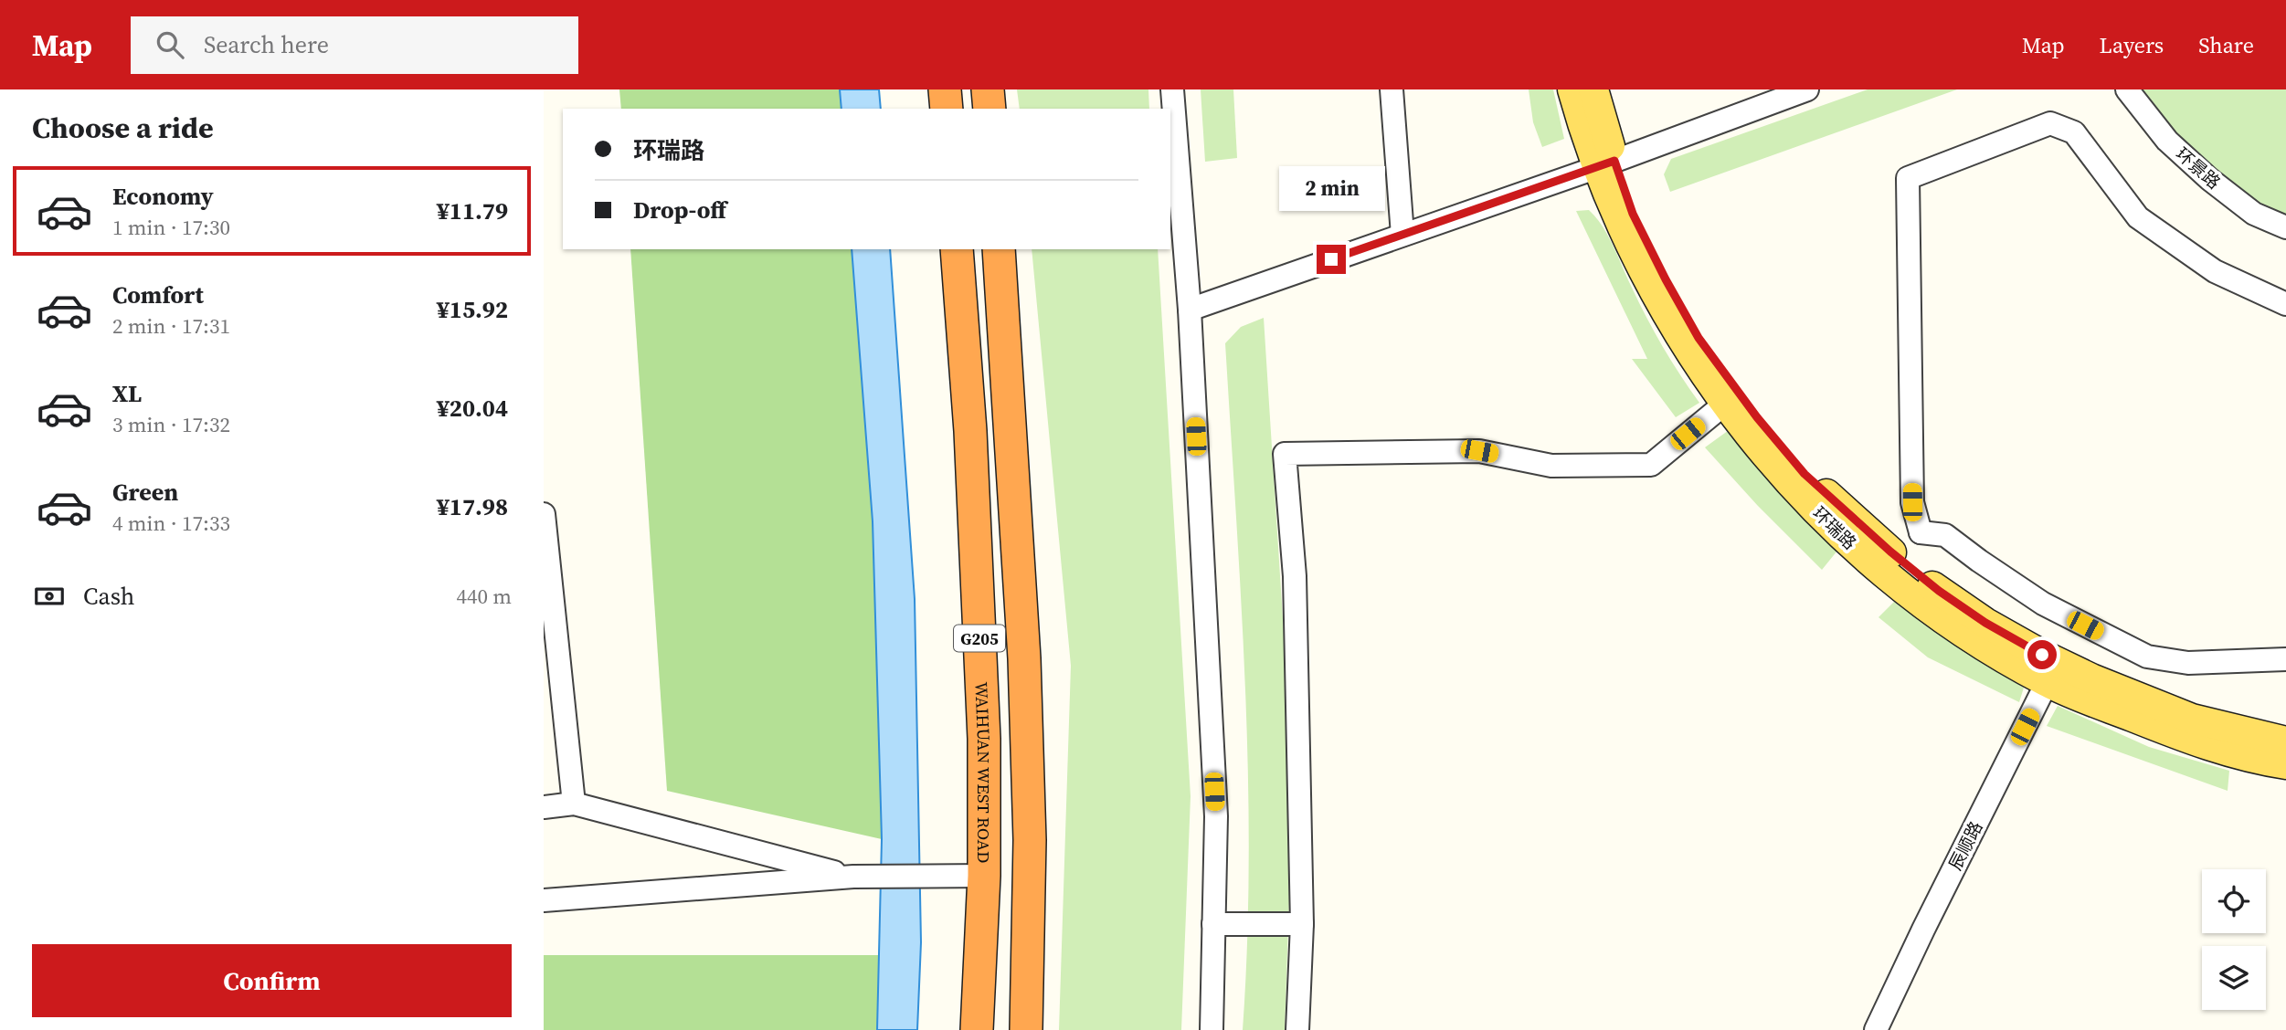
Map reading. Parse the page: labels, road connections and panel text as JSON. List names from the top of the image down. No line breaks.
{"streets":{"highway":["G205","WAIHUAN WEST ROAD"],"main road":["环瑞路"],"street":["环景路","辰顺路"]},"crossings":[["环瑞路","辰顺路"]],"page":{"header":"Map","search":"Search here","nav":["Map","Layers","Share"],"heading":"Choose a ride","banner":["环瑞路","Drop-off"],"list":[{"name":"Economy","note":"1 min · 17:30","value":"¥11.79"},{"name":"Comfort","note":"2 min · 17:31","value":"¥15.92"},{"name":"XL","note":"3 min · 17:32","value":"¥20.04"},{"name":"Green","note":"4 min · 17:33","value":"¥17.98"}],"bubble":"2 min","pay":["Cash","440 m"],"buttons":"Confirm"}}
